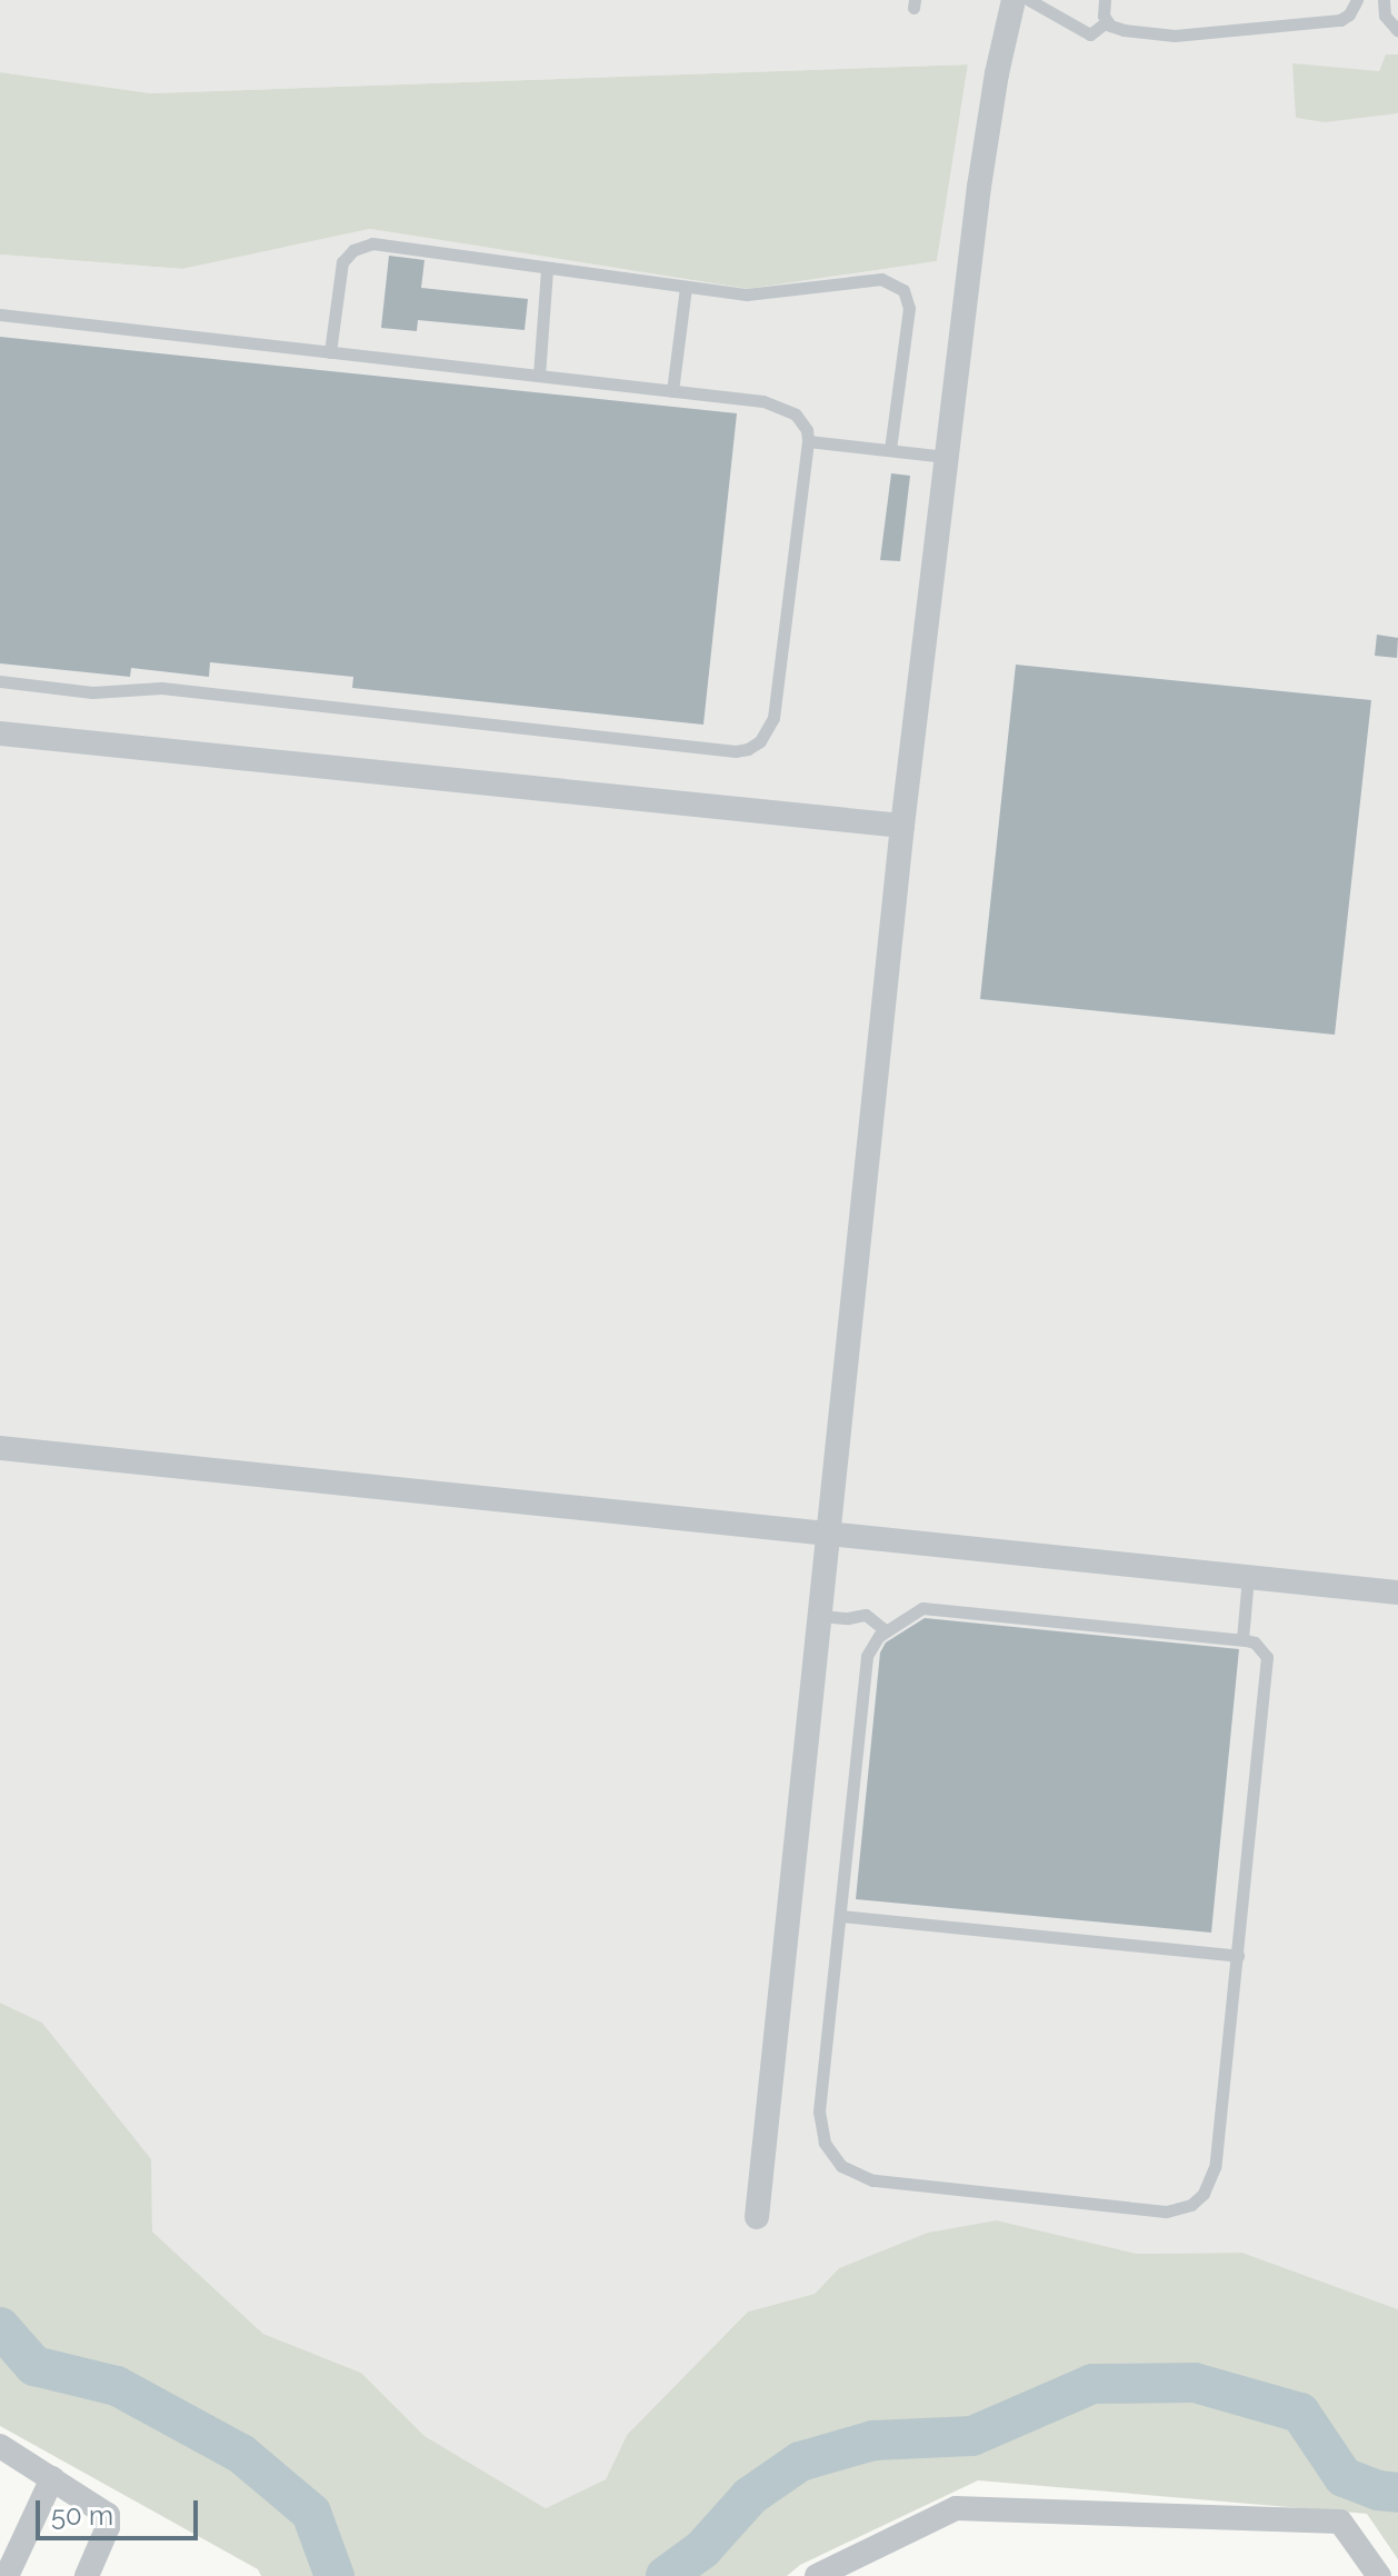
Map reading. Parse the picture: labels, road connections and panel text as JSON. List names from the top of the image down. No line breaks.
{"scale_bar":"50 m"}
